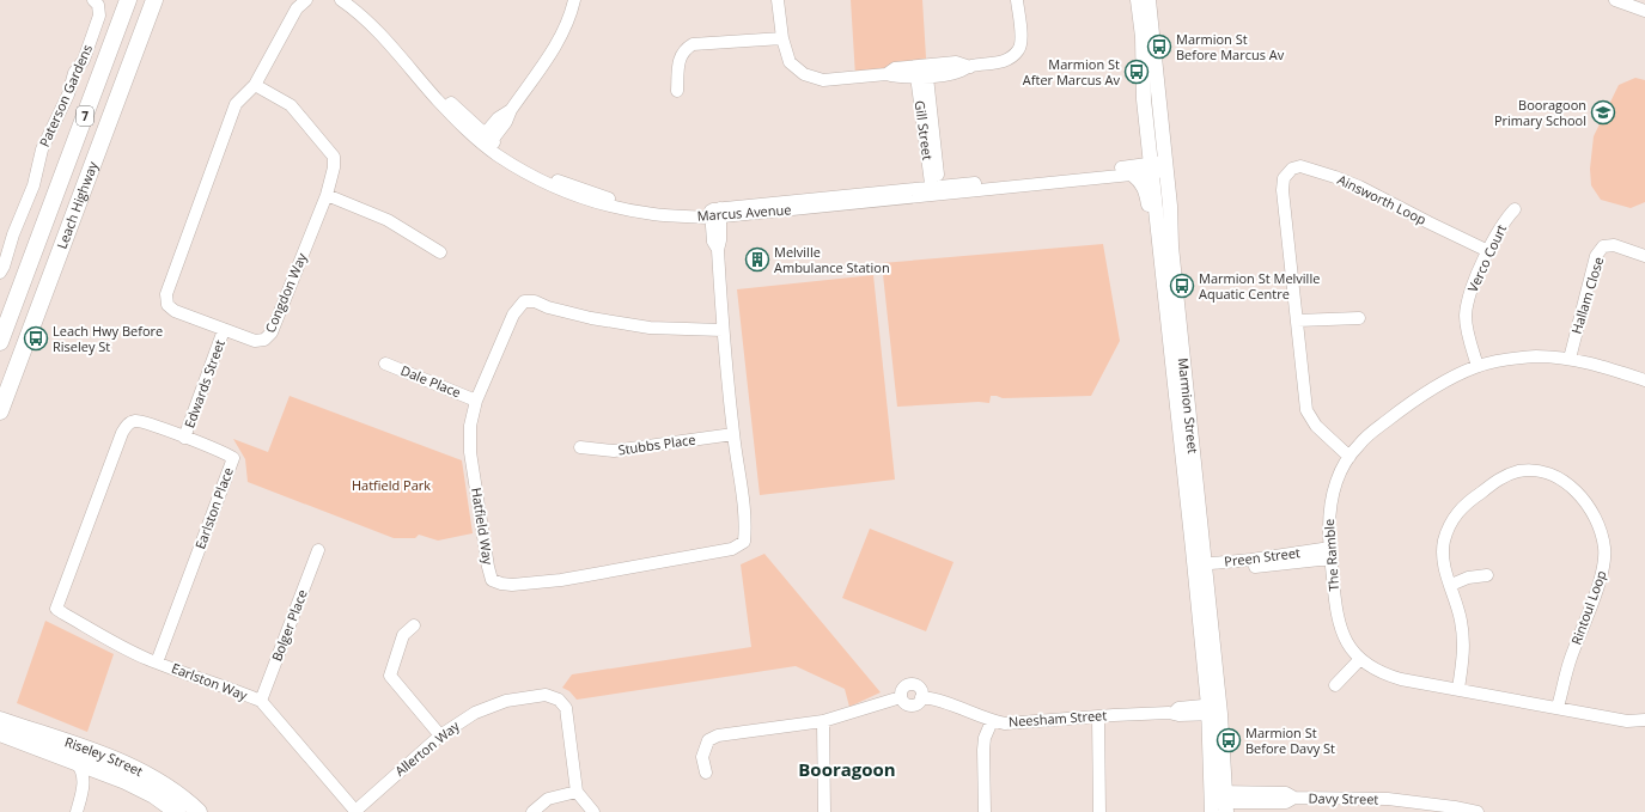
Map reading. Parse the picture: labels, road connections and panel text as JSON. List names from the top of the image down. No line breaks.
{"streets":{"highway":["7","Leach Highway","Riseley Street"],"main road":["Marmion Street"],"street":["Paterson Gardens","Gill Street","Ainsworth Loop","Marcus Avenue","Verco Court","Congdon Way","Hallam Close","Dale Place","Edwards Street","Stubbs Place","Earlston Place","Hatfield Way","The Ramble","Preen Street","Rintoul Loop","Bolger Place","Earlston Way","Neesham Street","Allerton Way","Davy Street"]},"crossings":[["Gill Street","Marcus Avenue"],["Ainsworth Loop","Verco Court"],["Ainsworth Loop","The Ramble"],["Marcus Avenue","Marmion Street"],["Marcus Avenue","Hatfield Way"],["Verco Court","The Ramble"],["Congdon Way","Edwards Street"],["Hallam Close","The Ramble"],["Dale Place","Hatfield Way"],["Edwards Street","Earlston Place"],["Marmion Street","Preen Street"],["Marmion Street","Neesham Street"],["Marmion Street","Davy Street"],["Stubbs Place","Hatfield Way"],["Earlston Place","Earlston Way"],["The Ramble","Preen Street"],["The Ramble","Rintoul Loop"],["Bolger Place","Earlston Way"],["Earlston Way","Allerton Way"]],"districts":["Booragoon"],"parks":["Hatfield Park"],"places":{"bus stop":["Marmion St Before Marcus Av","Marmion St After Marcus Av","Marmion St Melville Aquatic Centre","Leach Hwy Before Riseley St","Marmion St Before Davy St"],"school or university":["Booragoon Primary School"],"building":["Melville Ambulance Station"]}}
